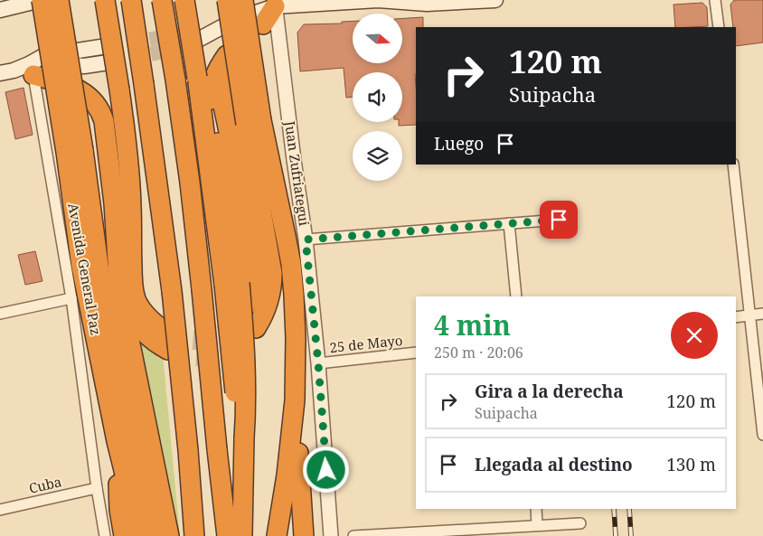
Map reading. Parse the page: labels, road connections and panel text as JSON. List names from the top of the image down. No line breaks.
{"streets":{"highway":["Avenida General Paz"],"street":["Juan Zufriategui","25 de Mayo","Cuba"]},"crossings":[["Juan Zufriategui","25 de Mayo"],["Avenida General Paz","Cuba"]],"north":"right","page":{"turn":["120 m","Suipacha"],"then":"Luego","heading":["4 min","250 m · 20:06"],"list":[{"name":"Gira a la derecha","note":"Suipacha","value":"120 m"},{"name":"Llegada al destino","value":"130 m"}]}}
